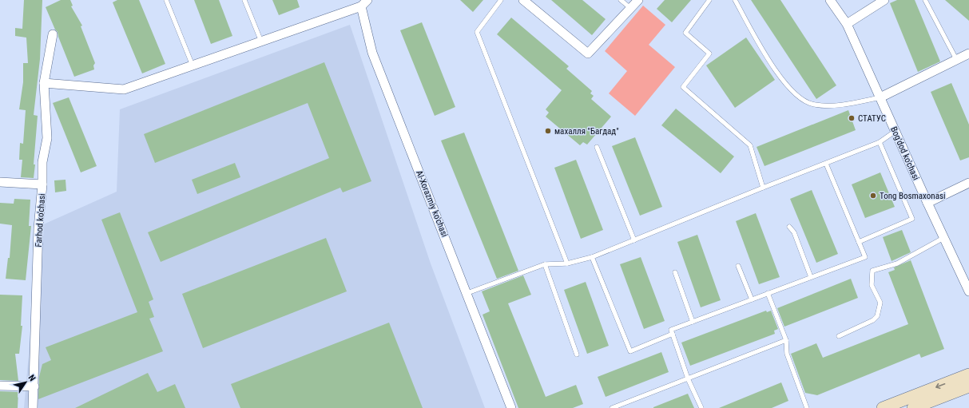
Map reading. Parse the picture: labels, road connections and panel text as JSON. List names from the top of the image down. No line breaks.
{"streets":{"street":["Bog'dod ko'chasi","Al-Xorazmiy ko'chasi","Farhod ko'chasi"]},"places":["СТАТУС","махалля \"Багдад\"","Tong Bosmaxonasi"],"north":"top right"}
